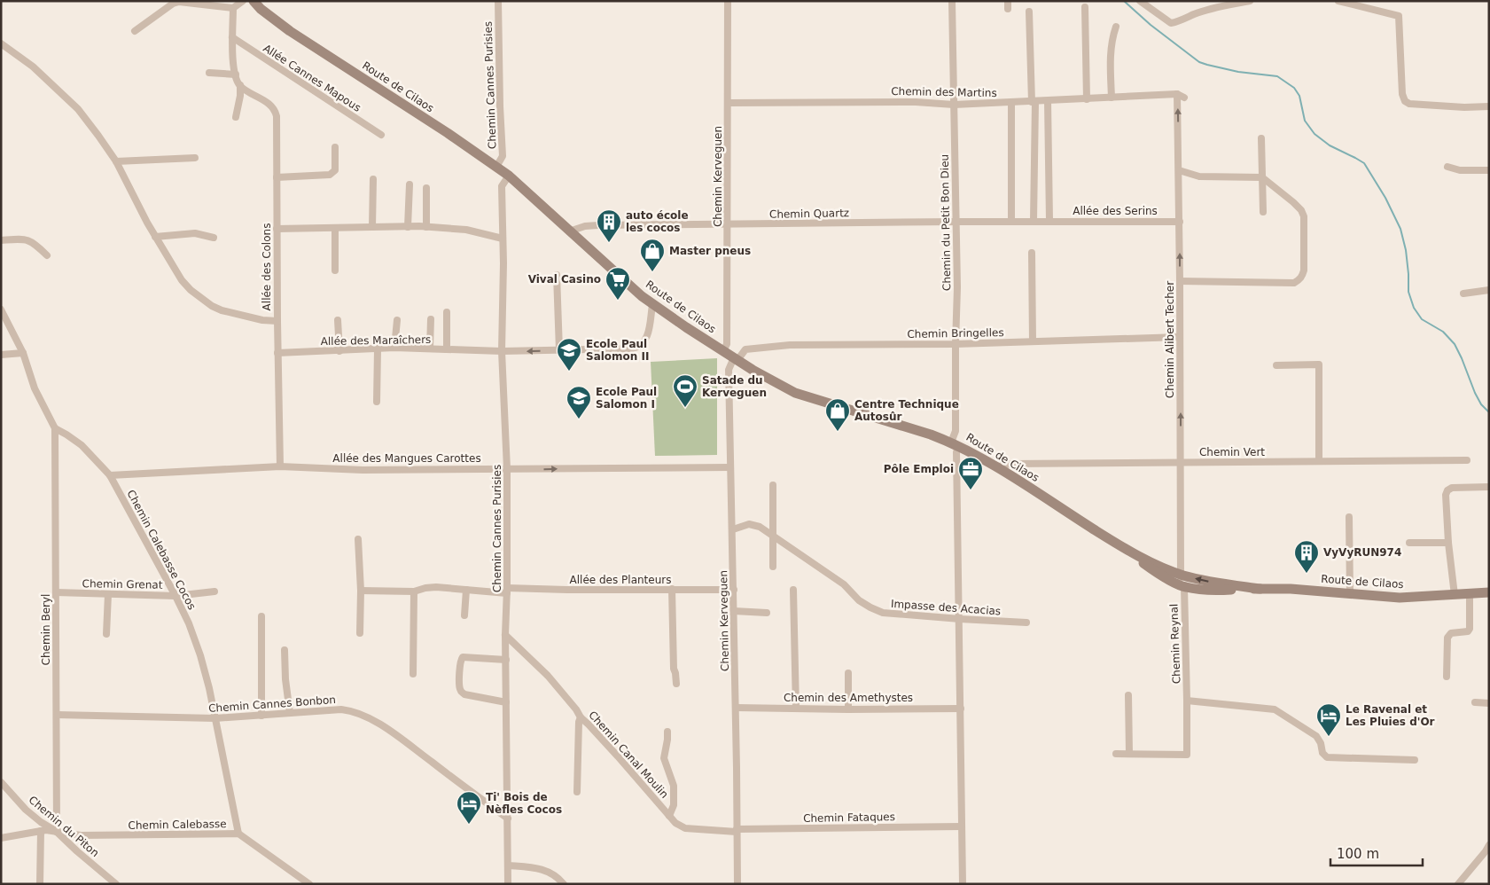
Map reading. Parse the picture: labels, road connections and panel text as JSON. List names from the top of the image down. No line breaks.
{"streets":{"main road":["Route de Cilaos"],"street":["Allée Cannes Mapous","Chemin Cannes Purisies","Chemin des Martins","Chemin Kerveguen","Allée des Serins","Chemin Quartz","Chemin du Petit Bon Dieu","Allée des Colons","Chemin Bringelles","Chemin Alibert Techer","Allée des Maraîchers","Chemin Vert","Allée des Mangues Carottes","Chemin Calebasse Cocos","Allée des Planteurs","Chemin Grenat","Impasse des Acacias","Chemin Beryl","Chemin Reynal","Chemin des Amethystes","Chemin Cannes Bonbon","Chemin Canal Moulin","Chemin Fataques","Chemin Calebasse","Chemin du Piton"]},"crossings":[["Chemin Cannes Purisies","Route de Cilaos"],["Chemin Cannes Purisies","Allée des Maraîchers"],["Chemin Cannes Purisies","Allée des Mangues Carottes"],["Chemin Cannes Purisies","Allée des Planteurs"],["Chemin Cannes Purisies","Chemin Cannes Bonbon"],["Chemin Cannes Purisies","Chemin Canal Moulin"],["Route de Cilaos","Chemin Kerveguen"],["Route de Cilaos","Chemin Quartz"],["Route de Cilaos","Chemin du Petit Bon Dieu"],["Route de Cilaos","Chemin Bringelles"],["Route de Cilaos","Chemin Alibert Techer"],["Route de Cilaos","Allée des Maraîchers"],["Route de Cilaos","Chemin Vert"],["Route de Cilaos","Chemin Reynal"],["Chemin des Martins","Chemin Kerveguen"],["Chemin des Martins","Chemin du Petit Bon Dieu"],["Chemin des Martins","Chemin Alibert Techer"],["Chemin Kerveguen","Chemin Quartz"],["Chemin Kerveguen","Chemin Bringelles"],["Chemin Kerveguen","Allée des Mangues Carottes"],["Chemin Kerveguen","Allée des Planteurs"],["Chemin Kerveguen","Impasse des Acacias"],["Chemin Kerveguen","Chemin des Amethystes"],["Chemin Kerveguen","Chemin Canal Moulin"],["Chemin Kerveguen","Chemin Fataques"],["Allée des Serins","Chemin Quartz"],["Allée des Serins","Chemin Alibert Techer"],["Chemin Quartz","Chemin du Petit Bon Dieu"],["Chemin du Petit Bon Dieu","Chemin Bringelles"],["Chemin du Petit Bon Dieu","Impasse des Acacias"],["Chemin du Petit Bon Dieu","Chemin des Amethystes"],["Chemin du Petit Bon Dieu","Chemin Fataques"],["Allée des Colons","Allée des Maraîchers"],["Allée des Colons","Allée des Mangues Carottes"],["Chemin Bringelles","Chemin Alibert Techer"],["Chemin Alibert Techer","Chemin Vert"],["Chemin Alibert Techer","Chemin Reynal"],["Allée des Mangues Carottes","Chemin Calebasse Cocos"],["Chemin Calebasse Cocos","Chemin Grenat"],["Chemin Calebasse Cocos","Chemin Beryl"],["Chemin Calebasse Cocos","Chemin Cannes Bonbon"],["Chemin Calebasse Cocos","Chemin Calebasse"],["Chemin Grenat","Chemin Beryl"],["Chemin Beryl","Chemin Cannes Bonbon"],["Chemin Beryl","Chemin Calebasse"],["Chemin Beryl","Chemin du Piton"],["Chemin Canal Moulin","Chemin Fataques"],["Chemin Calebasse","Chemin du Piton"]],"one_way":["Chemin Alibert Techer","Allée des Mangues Carottes"],"places":{"building":["auto école les cocos","VyVyRUN974"],"shop":["Master pneus","Centre Technique Autosûr"],"supermarket":["Vival Casino"],"school or university":["Ecole Paul Salomon II","Ecole Paul Salomon I"],"sports":["Satade du Kerveguen"],"office":["Pôle Emploi"],"hotel":["Le Ravenal et Les Pluies d'Or","Ti' Bois de Nèfles Cocos"]},"scale_bar":"100 m"}
